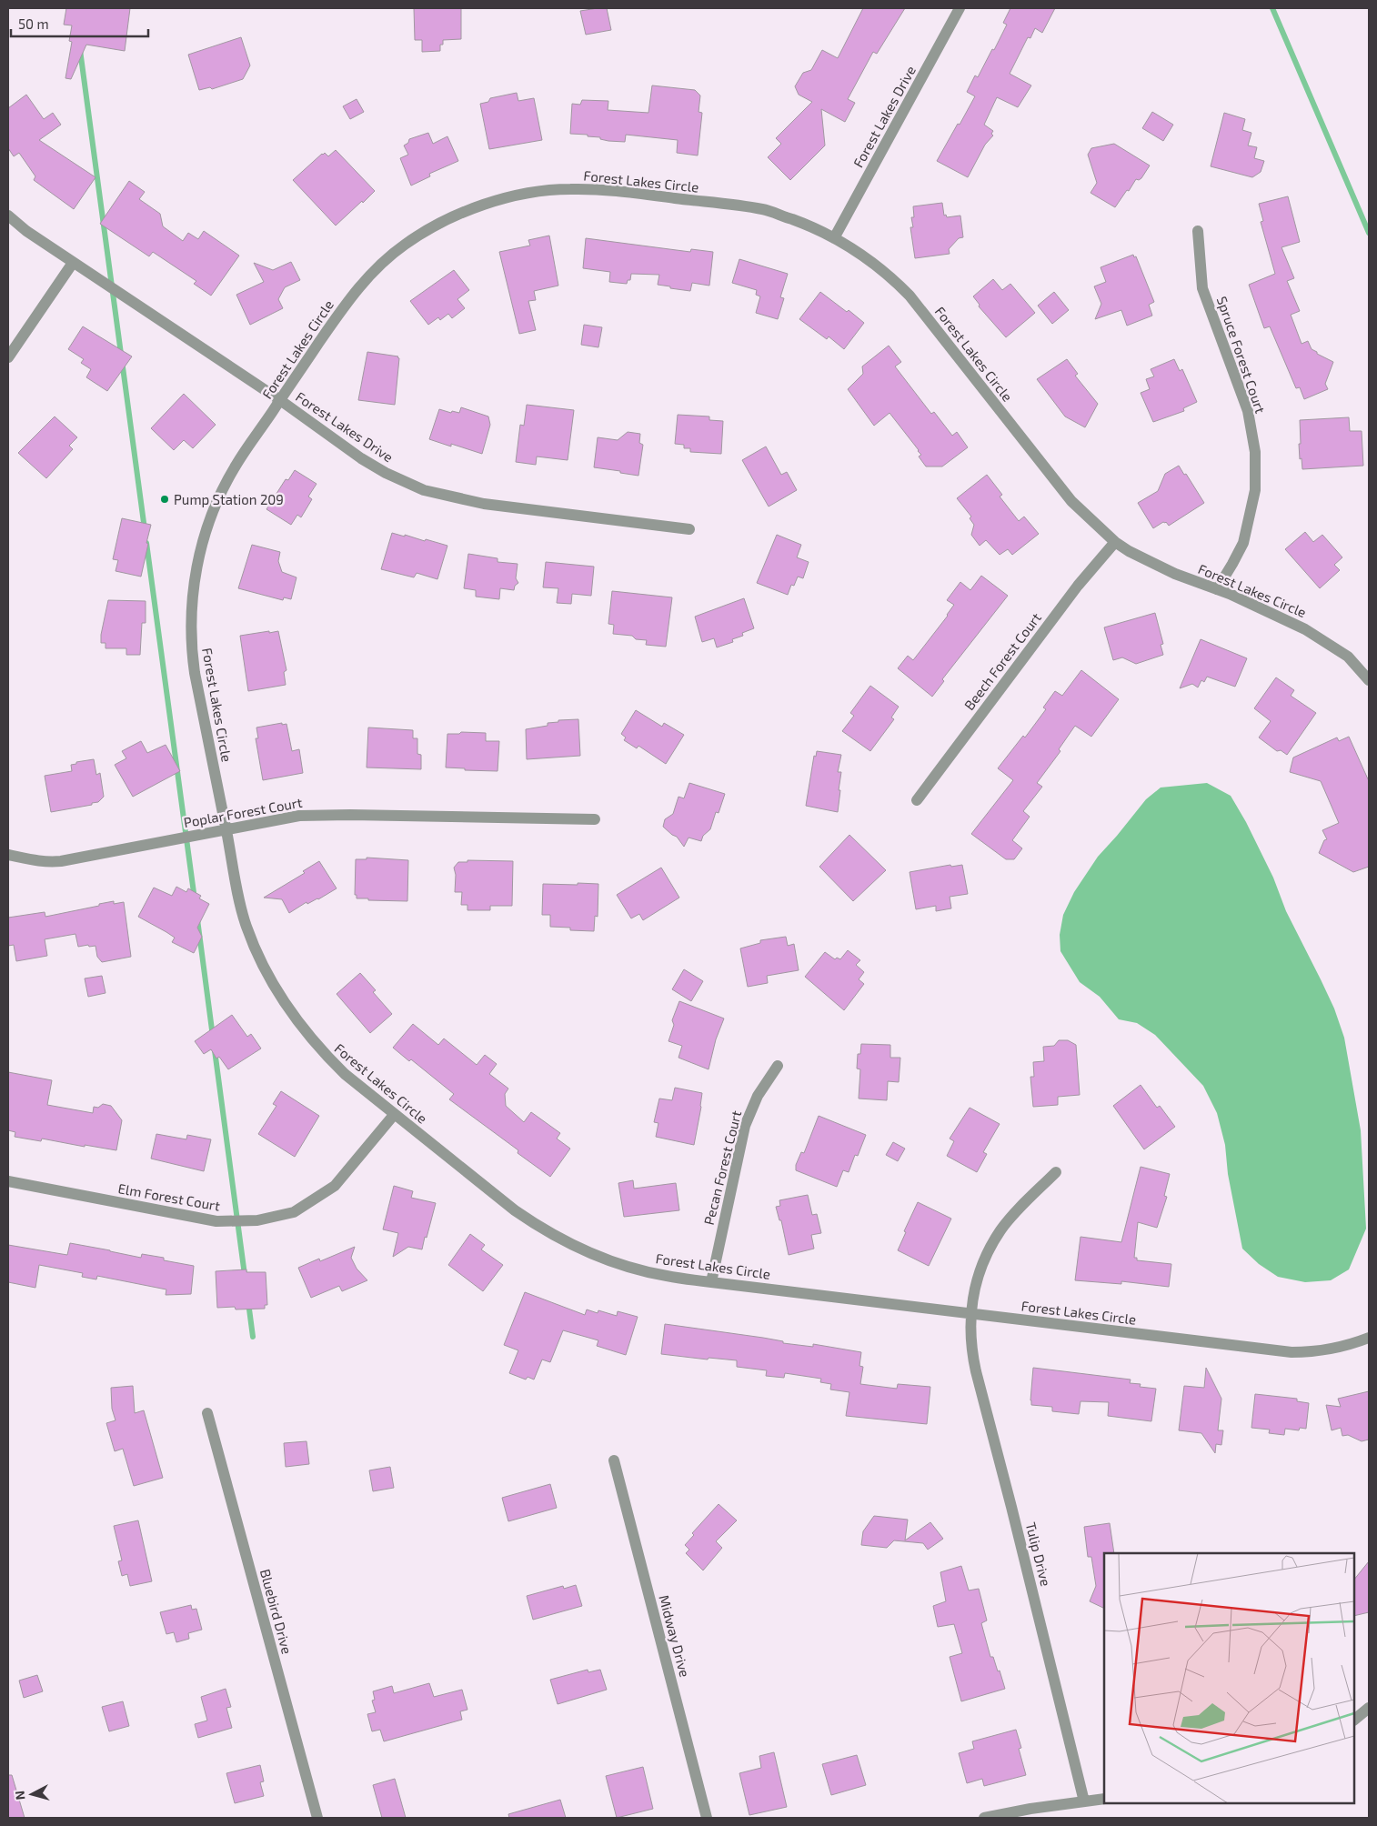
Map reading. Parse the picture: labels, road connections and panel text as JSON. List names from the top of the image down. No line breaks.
{"streets":{"street":["Forest Lakes Drive","Forest Lakes Circle","Spruce Forest Court","Beech Forest Court","Poplar Forest Court","Pecan Forest Court","Elm Forest Court","Tulip Drive","Bluebird Drive","Midway Drive"]},"crossings":[["Forest Lakes Drive","Forest Lakes Circle"],["Forest Lakes Circle","Spruce Forest Court"],["Forest Lakes Circle","Beech Forest Court"],["Forest Lakes Circle","Poplar Forest Court"],["Forest Lakes Circle","Pecan Forest Court"],["Forest Lakes Circle","Elm Forest Court"],["Forest Lakes Circle","Tulip Drive"]],"places":["Pump Station 209"],"scale_bar":"50 m","north":"left"}
